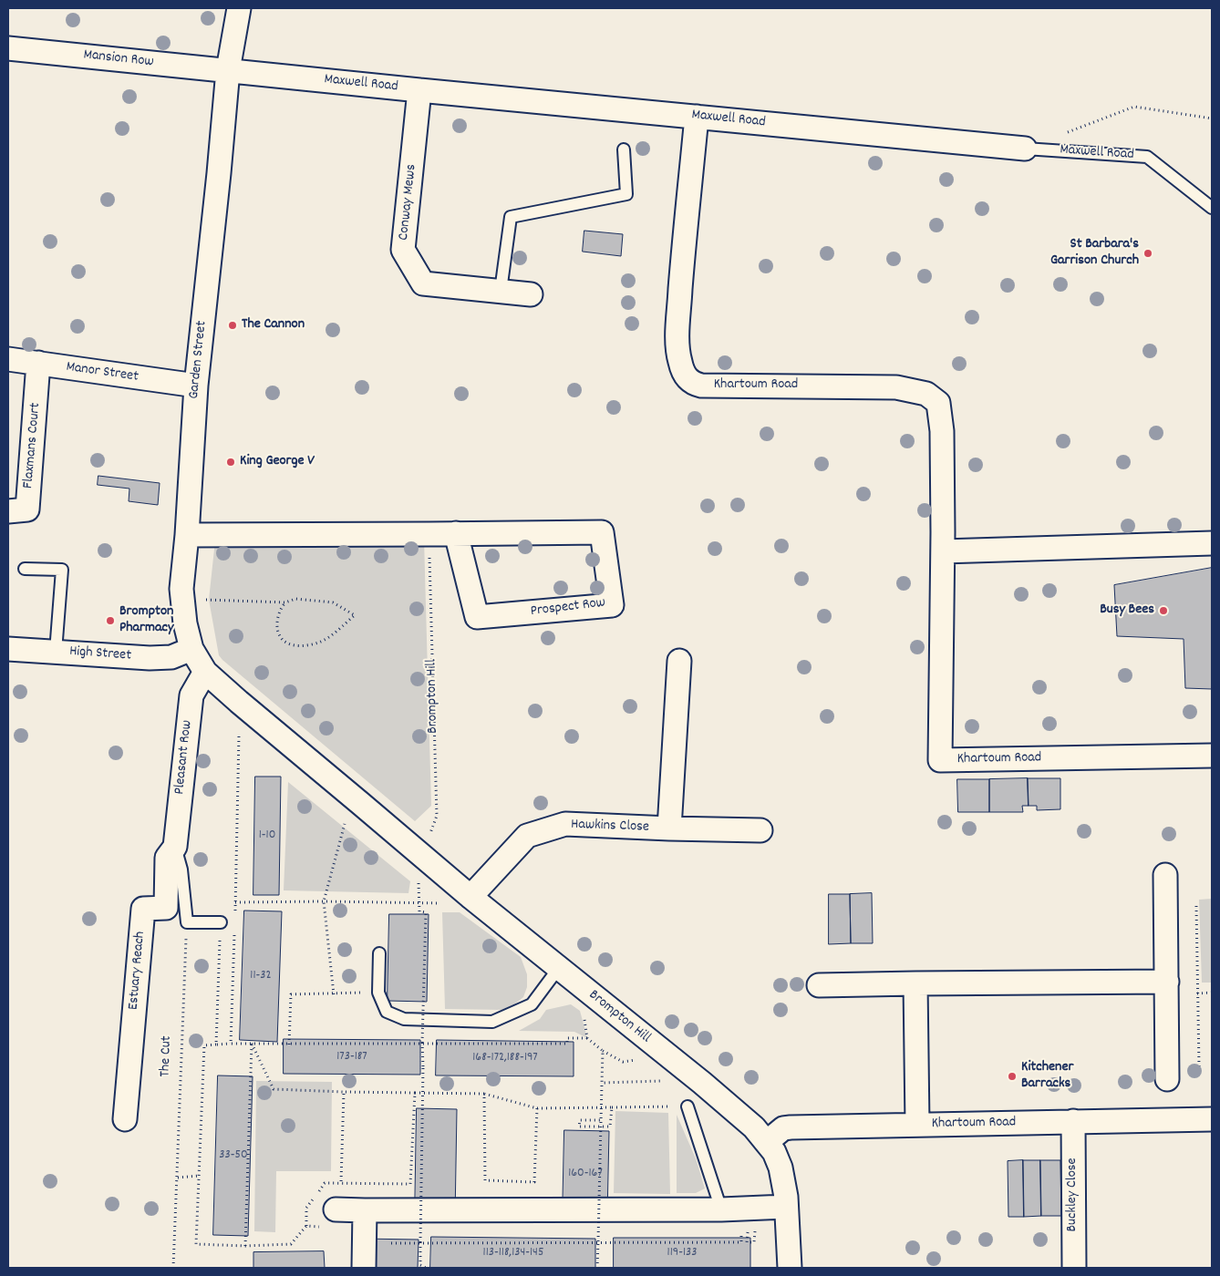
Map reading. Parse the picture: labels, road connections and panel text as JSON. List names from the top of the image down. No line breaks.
{"streets":{"street":["Mansion Row","Maxwell Road","Conway Mews","Garden Street","Manor Street","Khartoum Road","Flaxmans Court","Prospect Row","High Street","Brompton Hill","Pleasant Row","Hawkins Close","Estuary Reach","Buckley Close"],"path":["The Cut"]},"crossings":[["Mansion Row","Maxwell Road"],["Mansion Row","Garden Street"],["Maxwell Road","Conway Mews"],["Maxwell Road","Garden Street"],["Maxwell Road","Khartoum Road"],["Garden Street","Manor Street"],["Garden Street","Prospect Row"],["Garden Street","High Street"],["Garden Street","Brompton Hill"],["Manor Street","Flaxmans Court"],["Khartoum Road","Brompton Hill"],["Khartoum Road","Buckley Close"],["Prospect Row","Brompton Hill"],["High Street","Brompton Hill"],["Brompton Hill","Pleasant Row"],["Brompton Hill","Hawkins Close"],["Pleasant Row","Estuary Reach"]],"places":["St Barbara's Garrison Church","The Cannon","King George V","Busy Bees","Brompton Pharmacy","Kitchener Barracks"],"house_numbers":["1-10","11-32","173-187","168-172,188-197","33-50","160-167","113-118,134-145","119-133"]}
